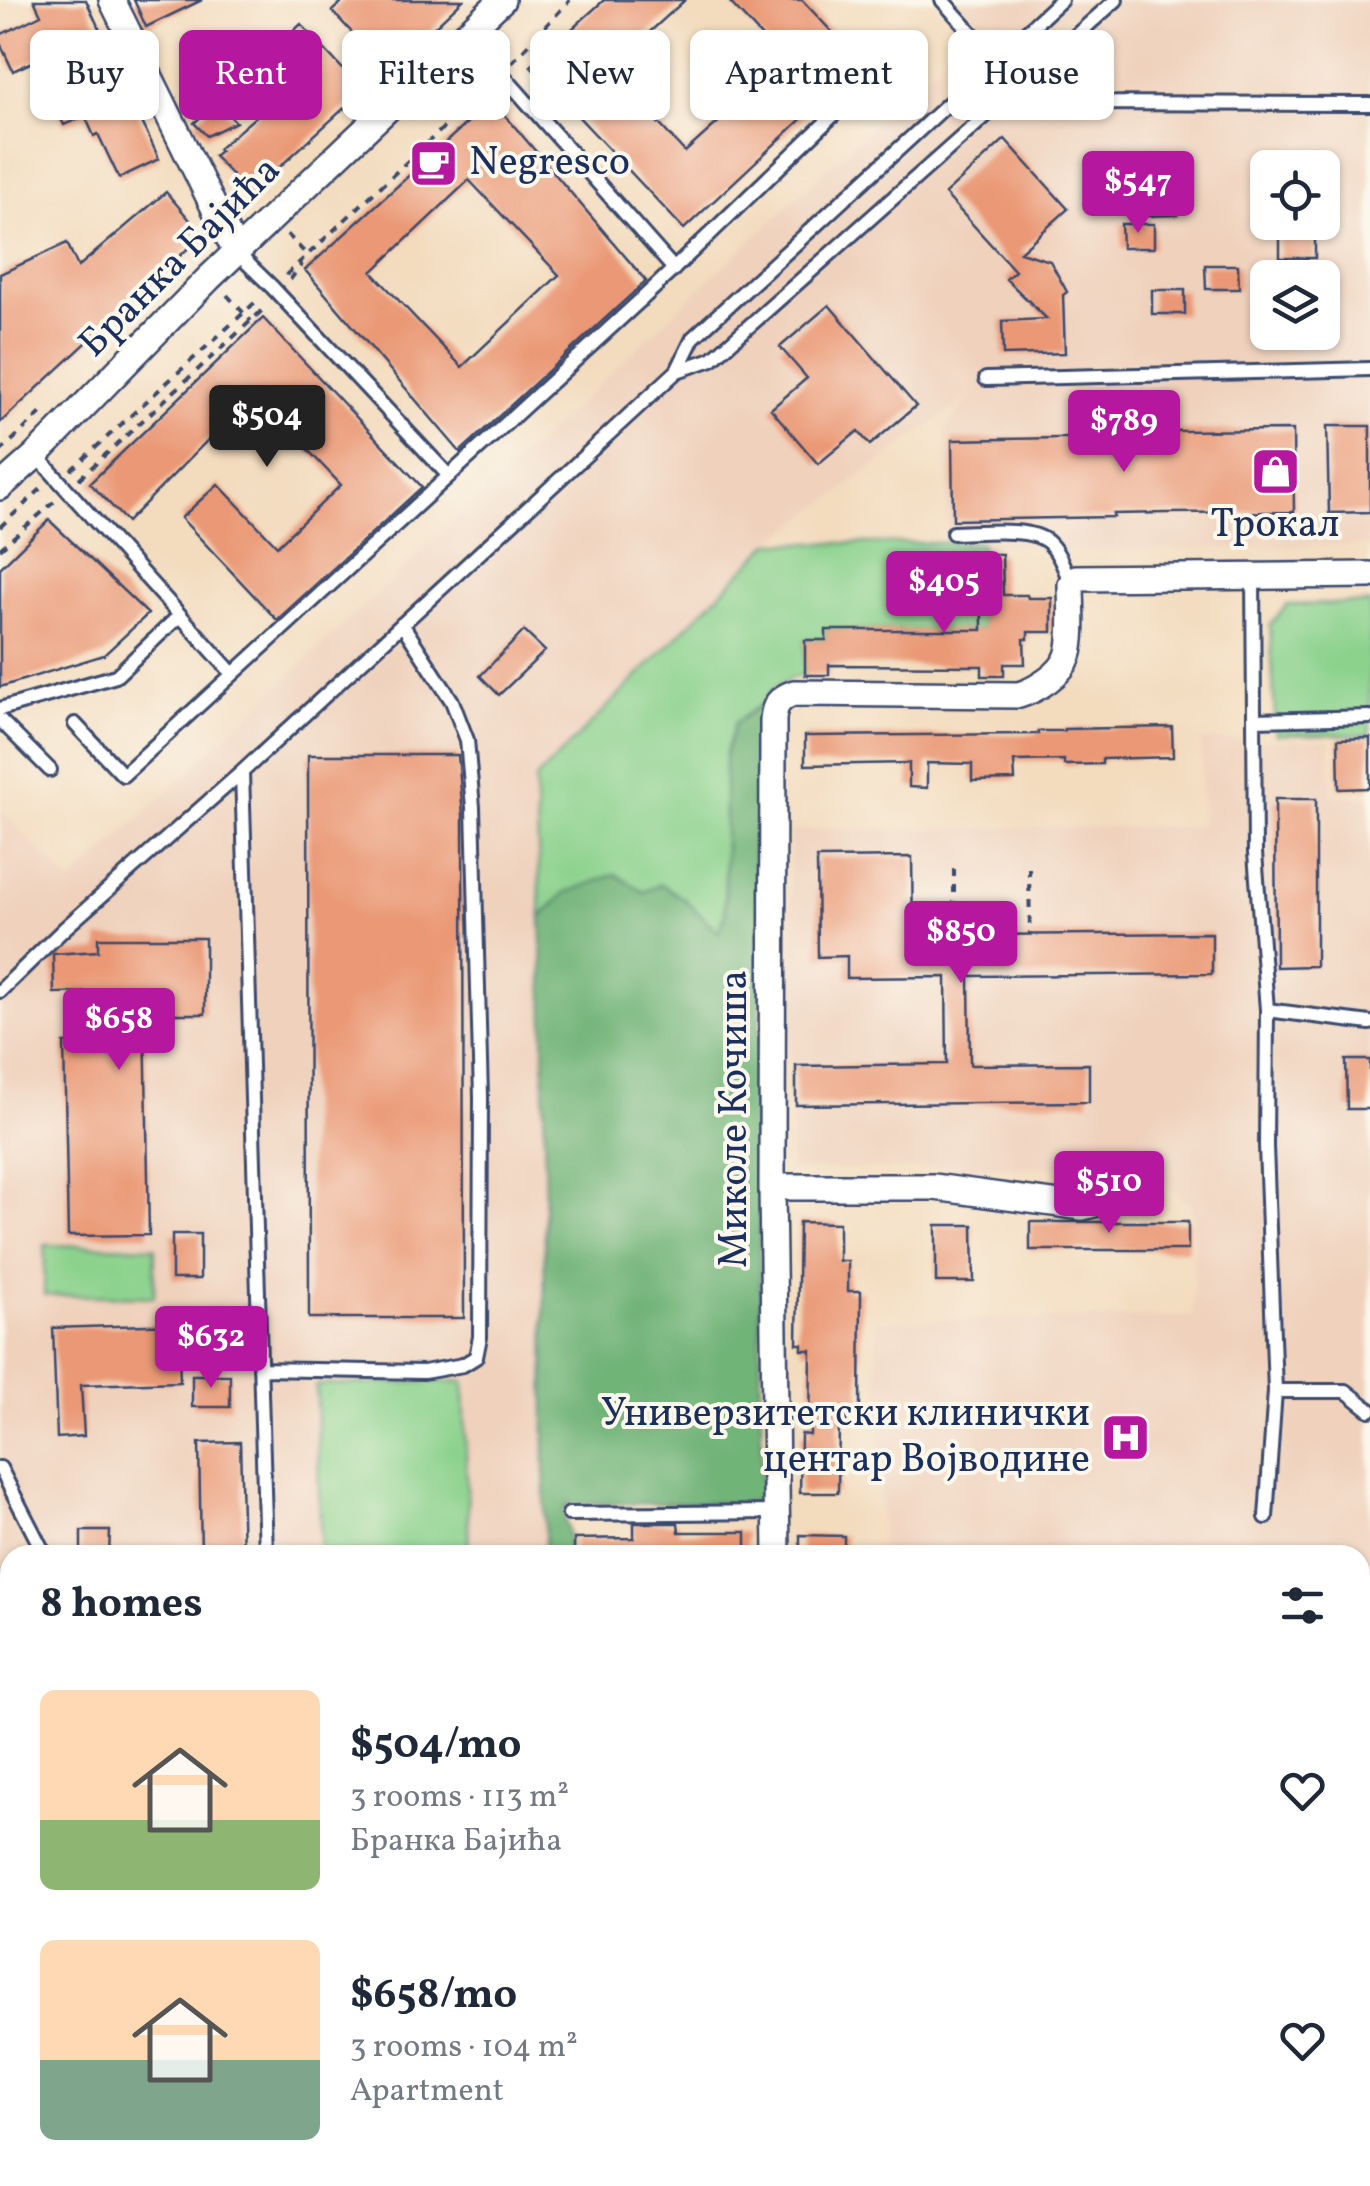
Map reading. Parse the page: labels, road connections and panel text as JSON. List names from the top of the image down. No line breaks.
{"streets":{"street":["Бранка Бајића","Миколе Кочиша"]},"places":{"cafe":["Negresco"],"shop":["Трокал"],"hospital":["Универзитетски клинички центар Војводине"]},"page":{"chip":["Buy","Rent","Filters","New","Apartment","House"],"price":["$547","$504","$789","$405","$850","$658","$510","$632"],"heading":"8 homes","list":[{"name":"$504/mo","note":"3 rooms · 113 m² · Бранка Бајића"},{"name":"$658/mo","note":"3 rooms · 104 m² · Apartment"}]}}
